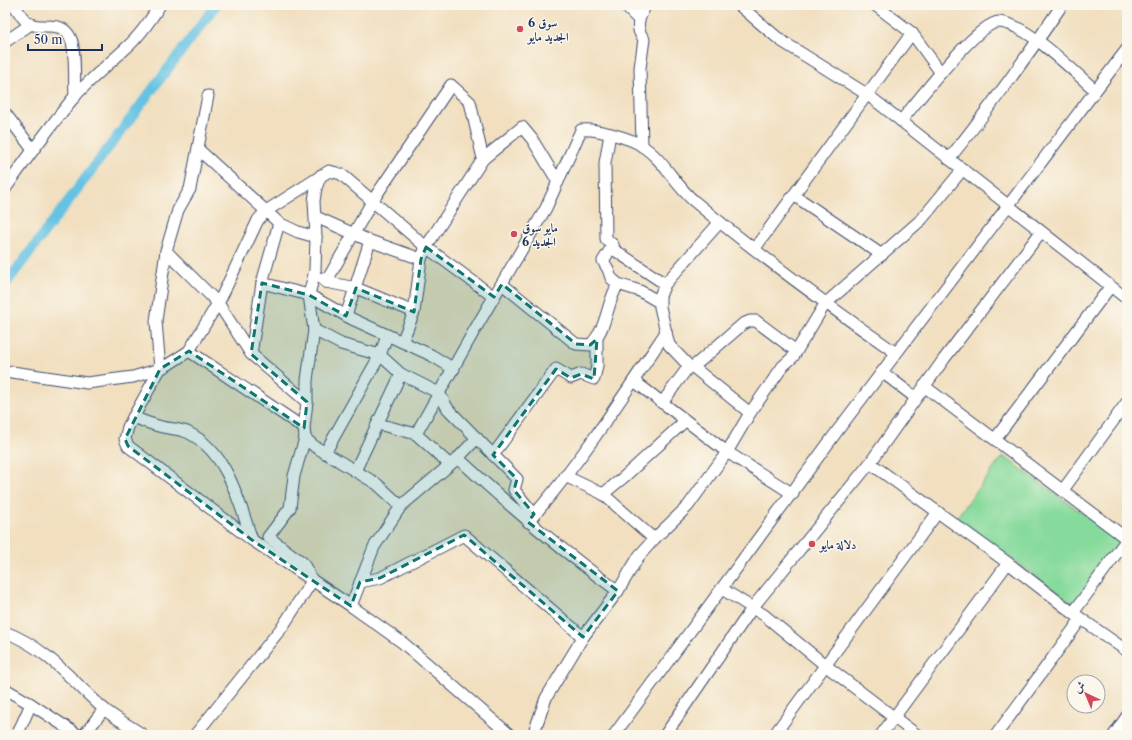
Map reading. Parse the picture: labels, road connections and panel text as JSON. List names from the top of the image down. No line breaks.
{"places":["سوق 6 الجديد مايو","مايو سوق 6 الجديد","دلالة مايو"],"scale_bar":"50 m","north":"top left"}
